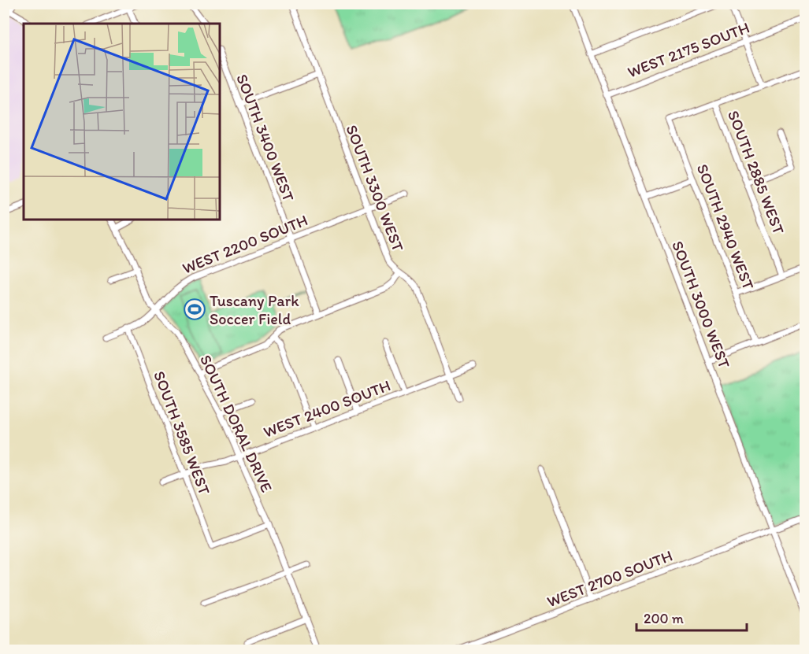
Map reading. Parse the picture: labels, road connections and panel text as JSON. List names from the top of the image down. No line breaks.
{"streets":{"street":["WEST 2175 SOUTH","SOUTH 3400 WEST","SOUTH 2885 WEST","SOUTH 3300 WEST","SOUTH 2940 WEST","WEST 2200 SOUTH","SOUTH 3000 WEST","WEST 2400 SOUTH","SOUTH DORAL DRIVE","SOUTH 3585 WEST","WEST 2700 SOUTH"]},"crossings":[["WEST 2175 SOUTH","SOUTH 3000 WEST"],["SOUTH 3400 WEST","WEST 2200 SOUTH"],["SOUTH 2885 WEST","SOUTH 2940 WEST"],["SOUTH 3300 WEST","WEST 2200 SOUTH"],["SOUTH 3300 WEST","WEST 2400 SOUTH"],["WEST 2200 SOUTH","SOUTH DORAL DRIVE"],["WEST 2200 SOUTH","SOUTH 3585 WEST"],["SOUTH 3000 WEST","WEST 2700 SOUTH"],["WEST 2400 SOUTH","SOUTH DORAL DRIVE"],["WEST 2400 SOUTH","SOUTH 3585 WEST"],["SOUTH DORAL DRIVE","SOUTH 3585 WEST"]],"places":{"sports":["Tuscany Park Soccer Field"]},"scale_bar":"200 m"}
